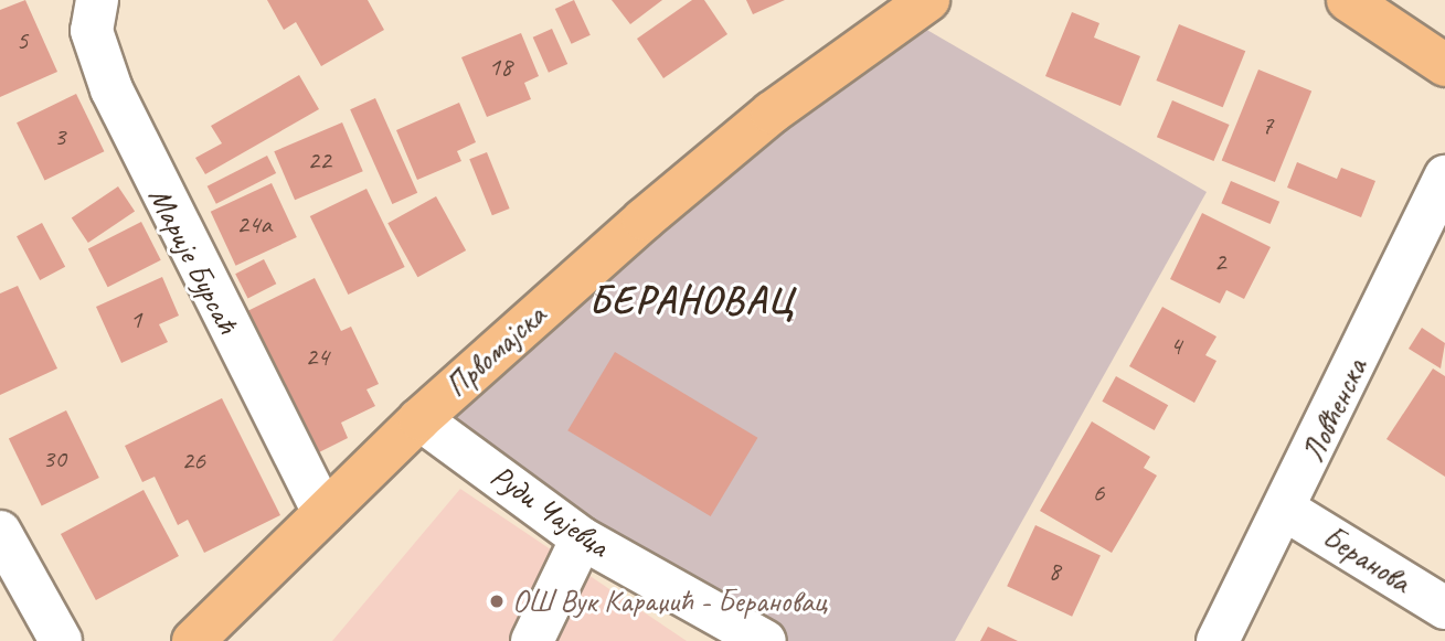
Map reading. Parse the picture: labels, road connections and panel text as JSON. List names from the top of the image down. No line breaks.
{"streets":{"main road":["Првомајска"],"street":["Марије Бурсаћ","Ловћенска","Руди Чајевца","Беранова"]},"crossings":[["Марије Бурсаћ","Првомајска"],["Првомајска","Руди Чајевца"],["Ловћенска","Беранова"]],"districts":["БЕРАНОВАЦ"],"places":["ОШ Вук Караџић - Берановац"],"house_numbers":["5","18","7","3","22","24a","2","1","4","24","30","26","6","8"]}
